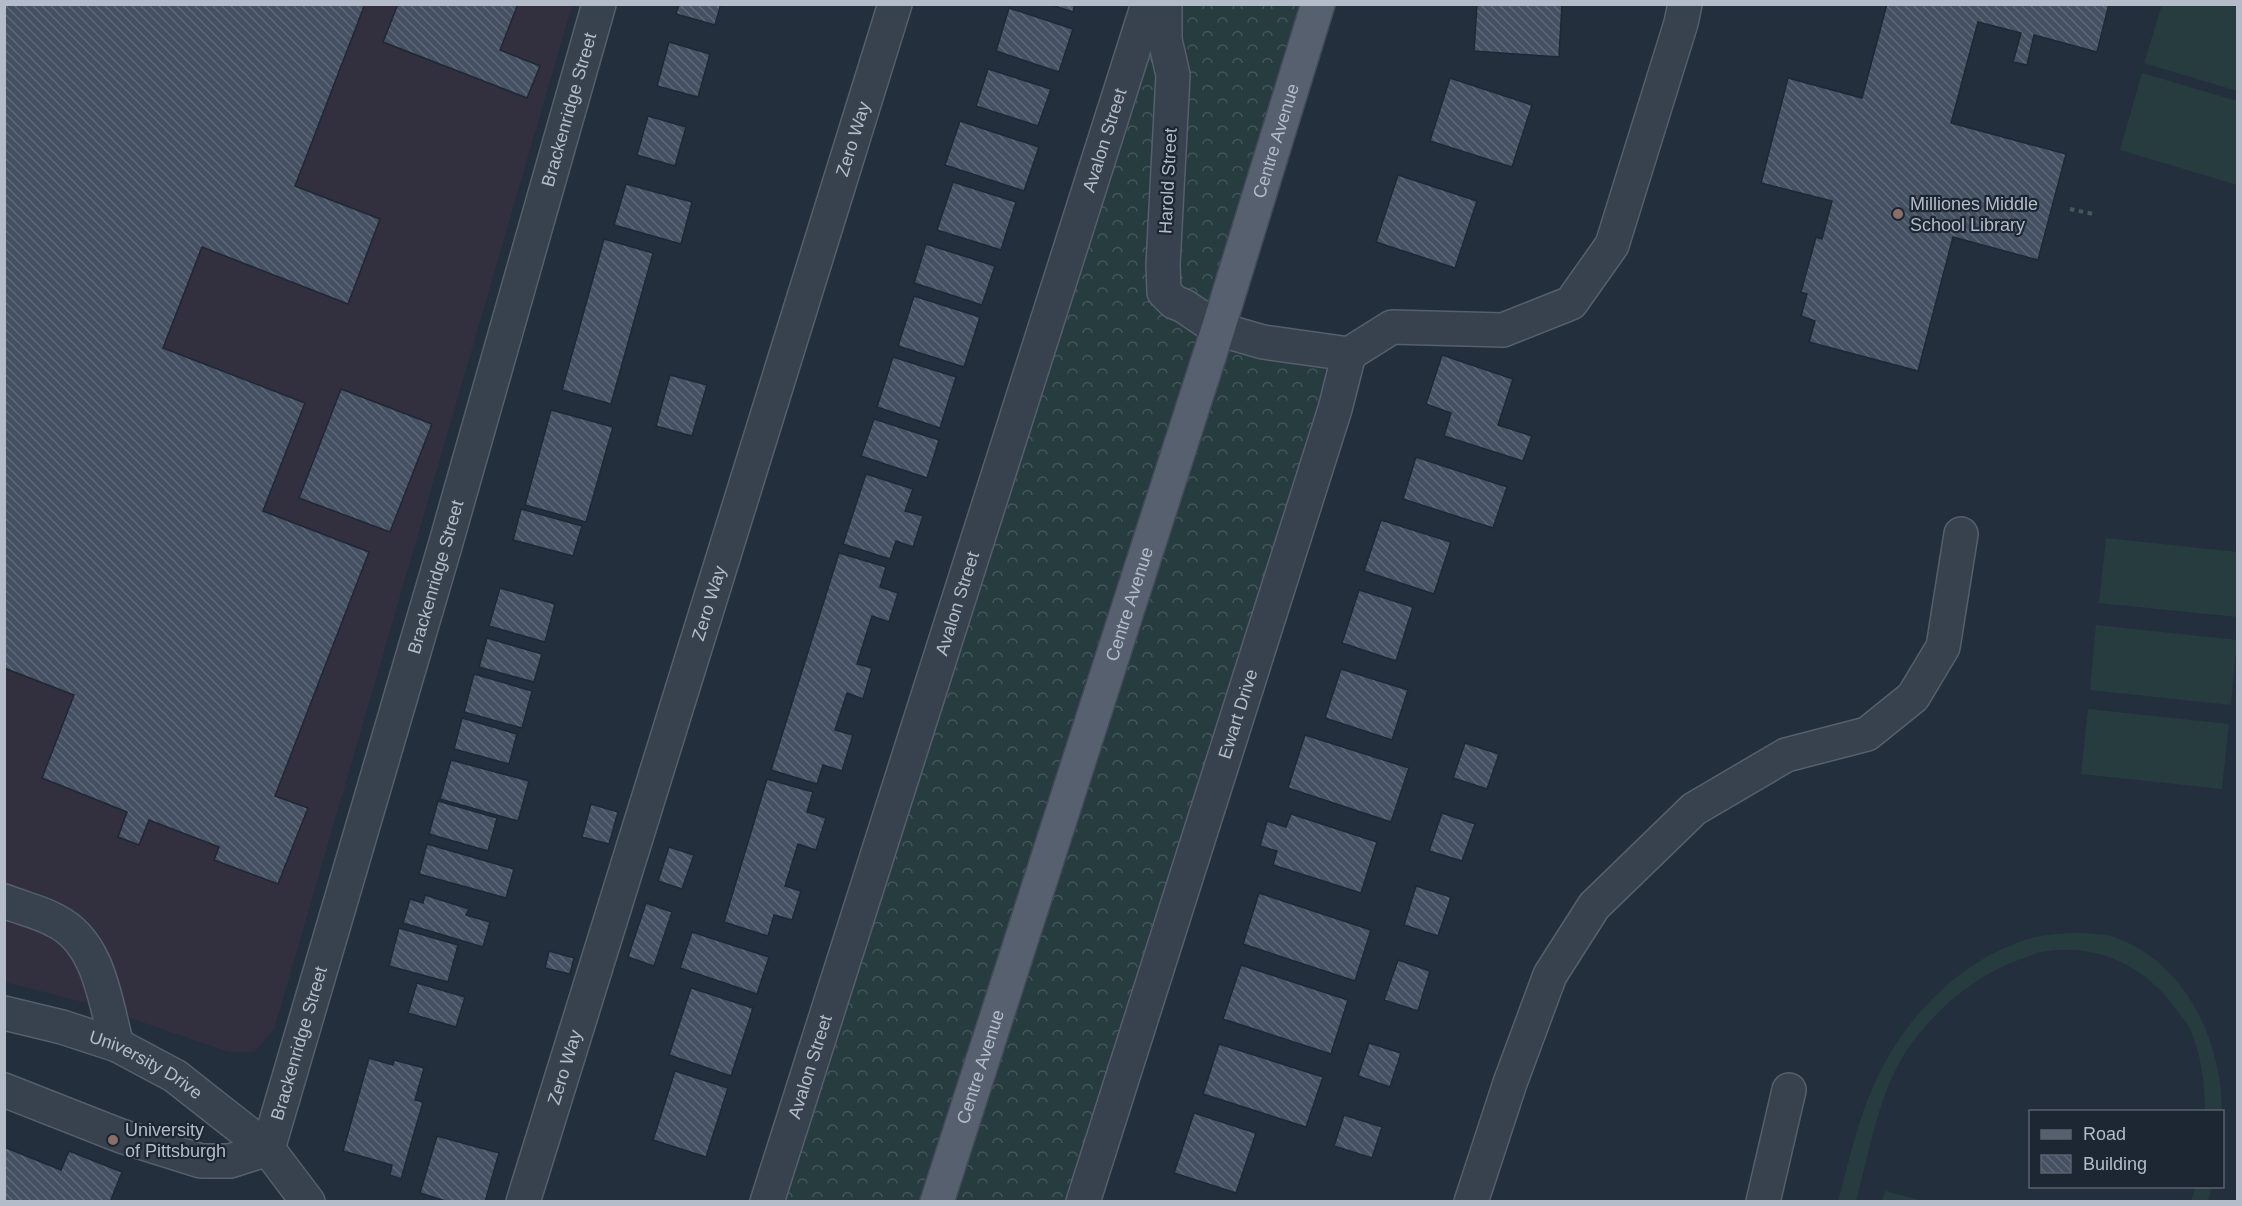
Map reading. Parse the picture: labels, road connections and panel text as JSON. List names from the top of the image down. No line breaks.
{"streets":{"main road":["Centre Avenue"],"street":["Brackenridge Street","Zero Way","Avalon Street","Harold Street","Ewart Drive","University Drive"]},"crossings":[["Brackenridge Street","University Drive"],["Centre Avenue","Harold Street"]],"places":["Milliones Middle School Library","University of Pittsburgh"],"legend":["Road","Building"]}
